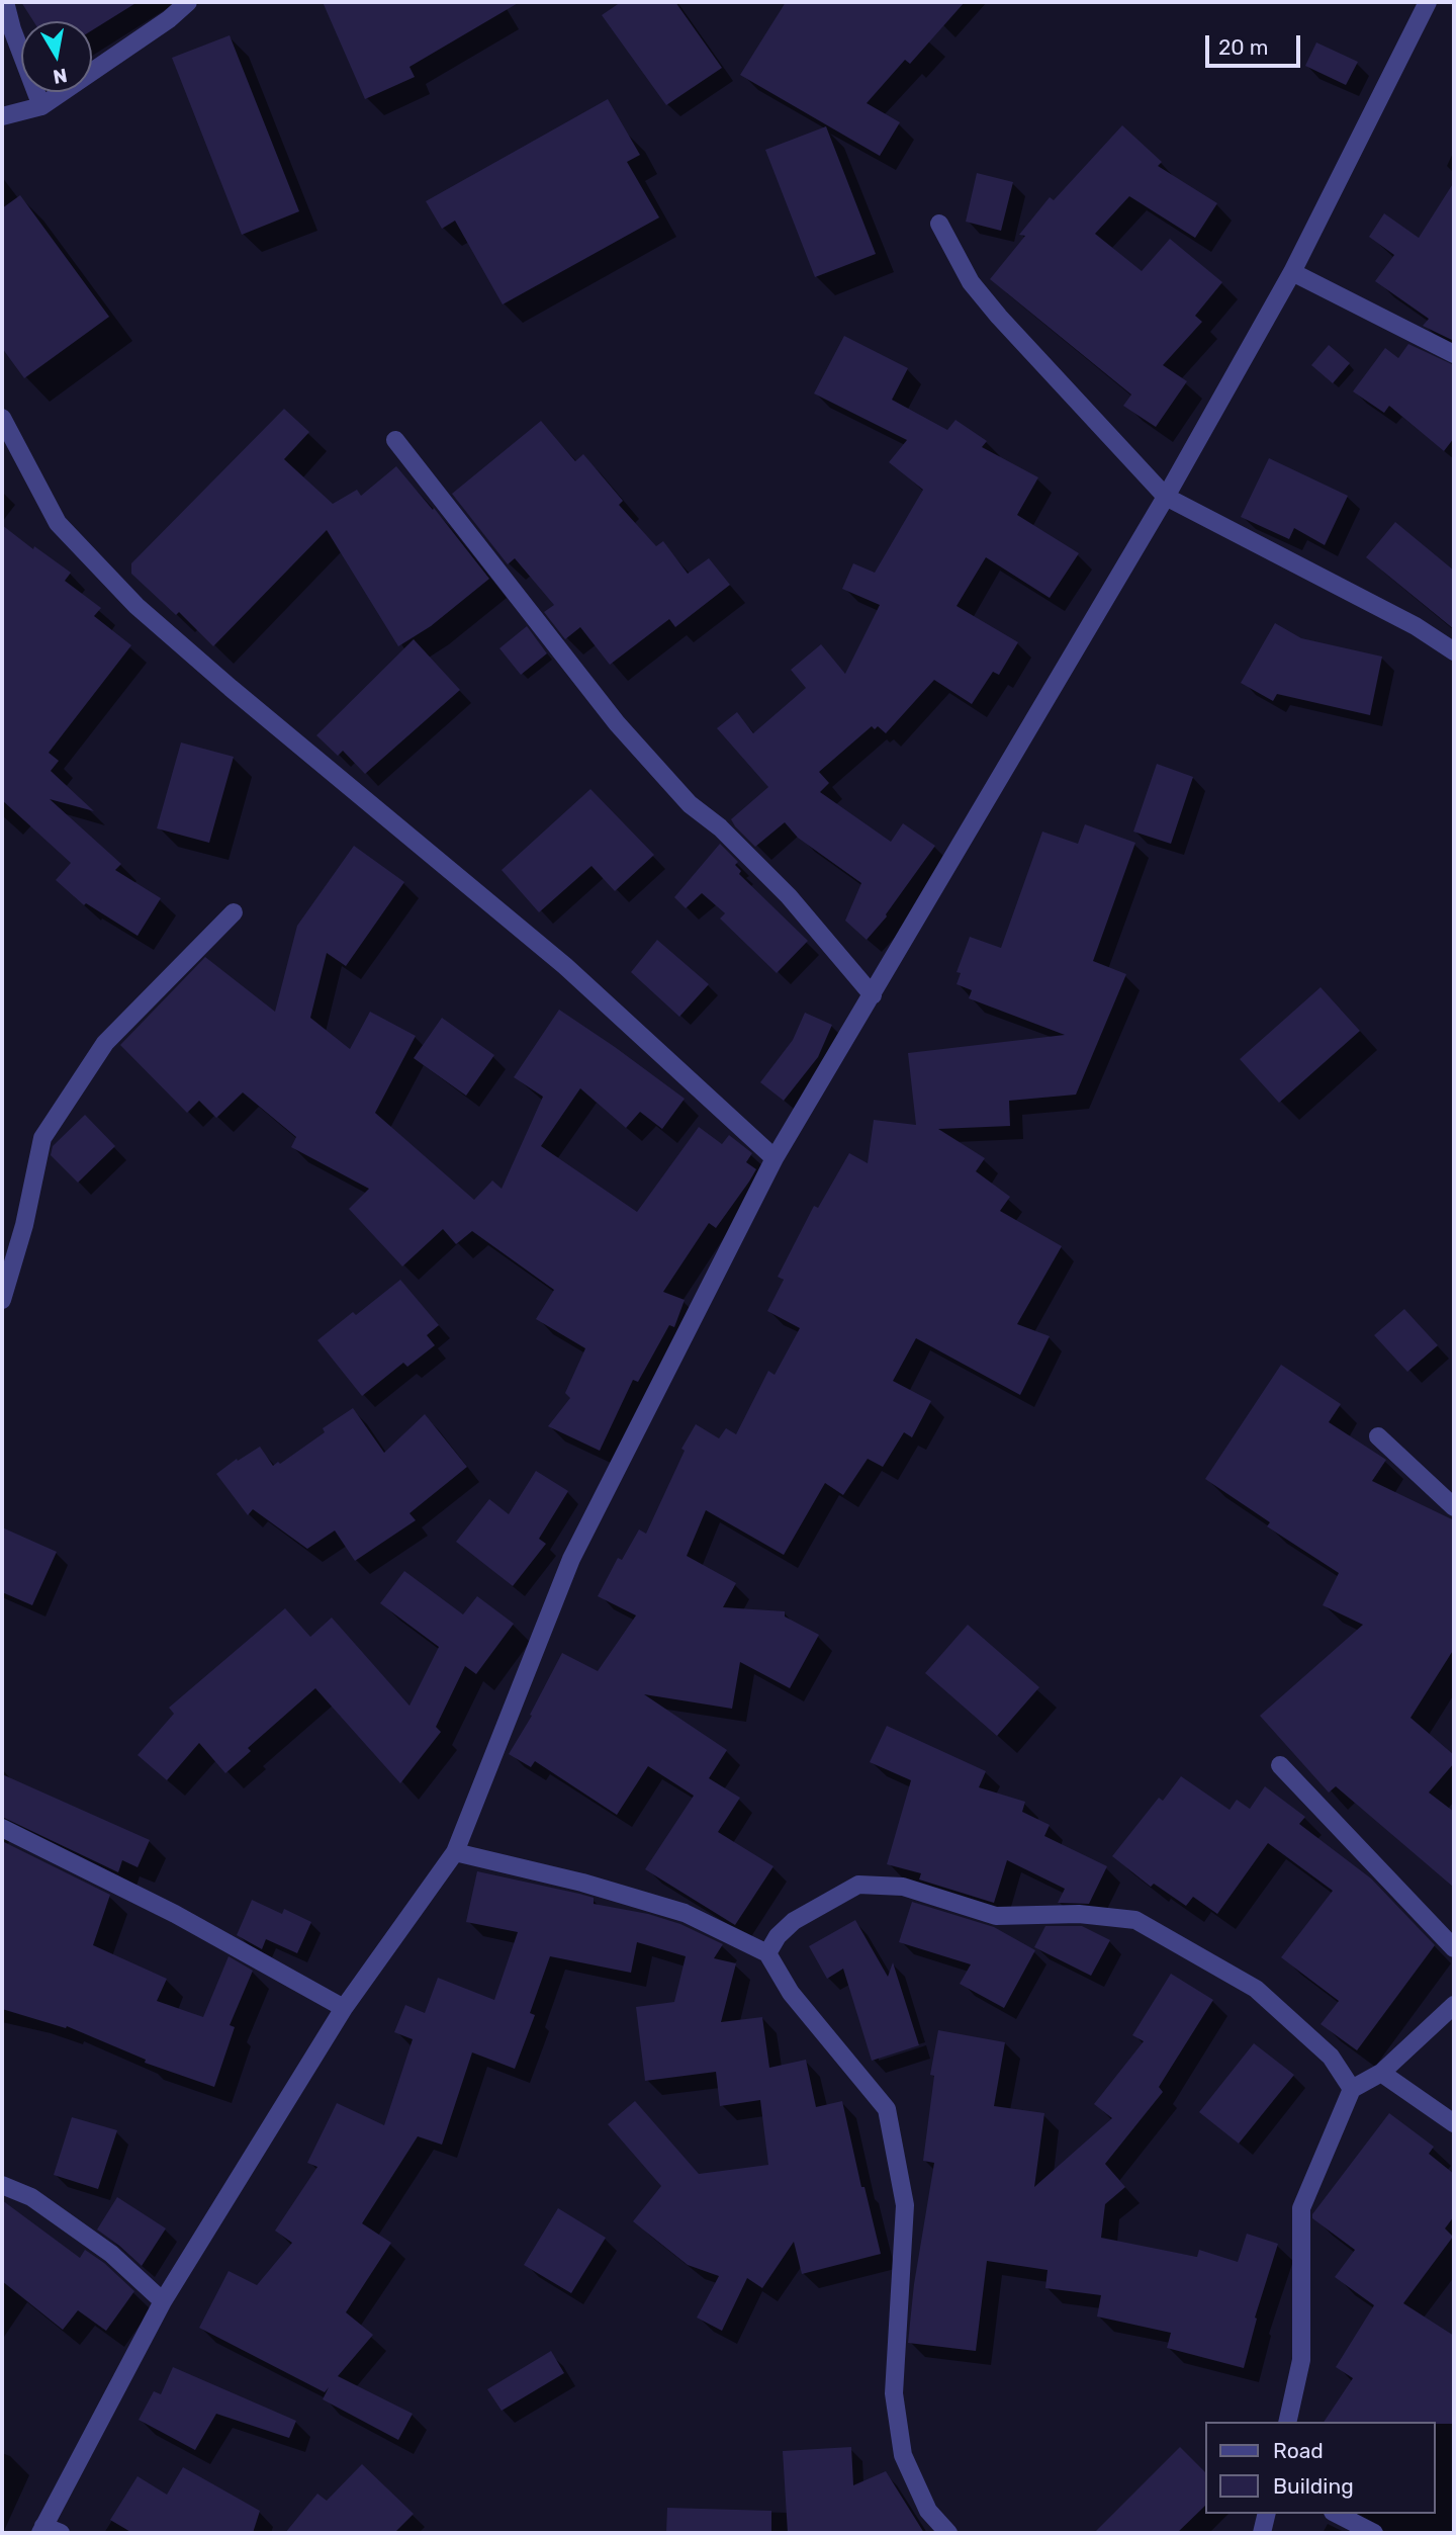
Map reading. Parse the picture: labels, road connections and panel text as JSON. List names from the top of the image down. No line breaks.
{"legend":["Road","Building"],"scale_bar":"20 m","north":"bottom"}
